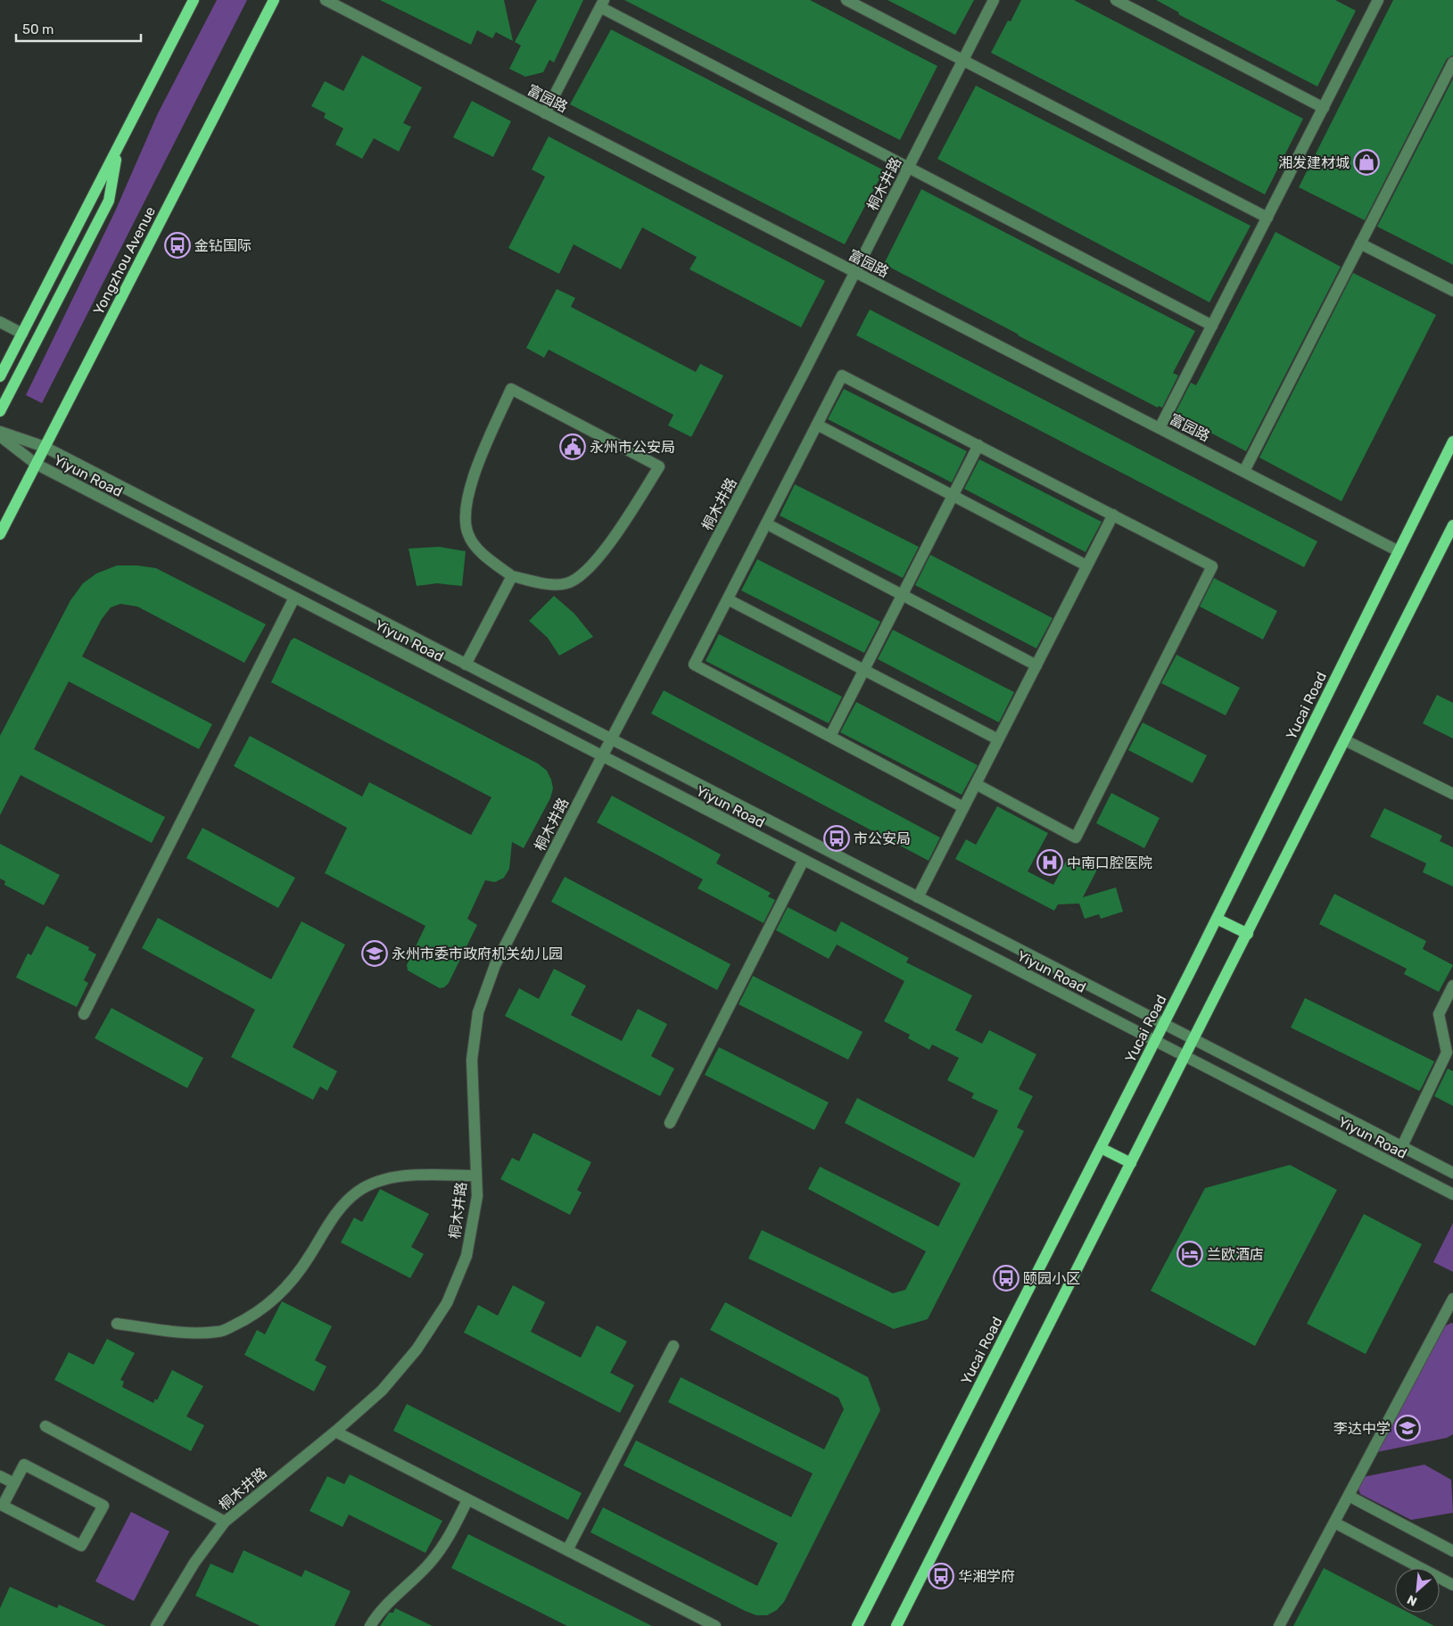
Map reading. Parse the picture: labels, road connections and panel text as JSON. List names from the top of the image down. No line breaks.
{"streets":{"main road":["Yongzhou Avenue","Yucai Road"],"street":["富园路","桐木井路","Yiyun Road"]},"crossings":[["富园路","桐木井路"],["富园路","Yucai Road"],["桐木井路","Yiyun Road"],["Yongzhou Avenue","Yiyun Road"],["Yiyun Road","Yucai Road"]],"places":{"shop":["湘发建材城"],"bus stop":["金钻国际","市公安局","颐园小区","华湘学府"],"public building":["永州市公安局"],"hospital":["中南口腔医院"],"school or university":["永州市委市政府机关幼儿园","李达中学"],"hotel":["兰欧酒店"]},"scale_bar":"50 m","north":"bottom left"}
